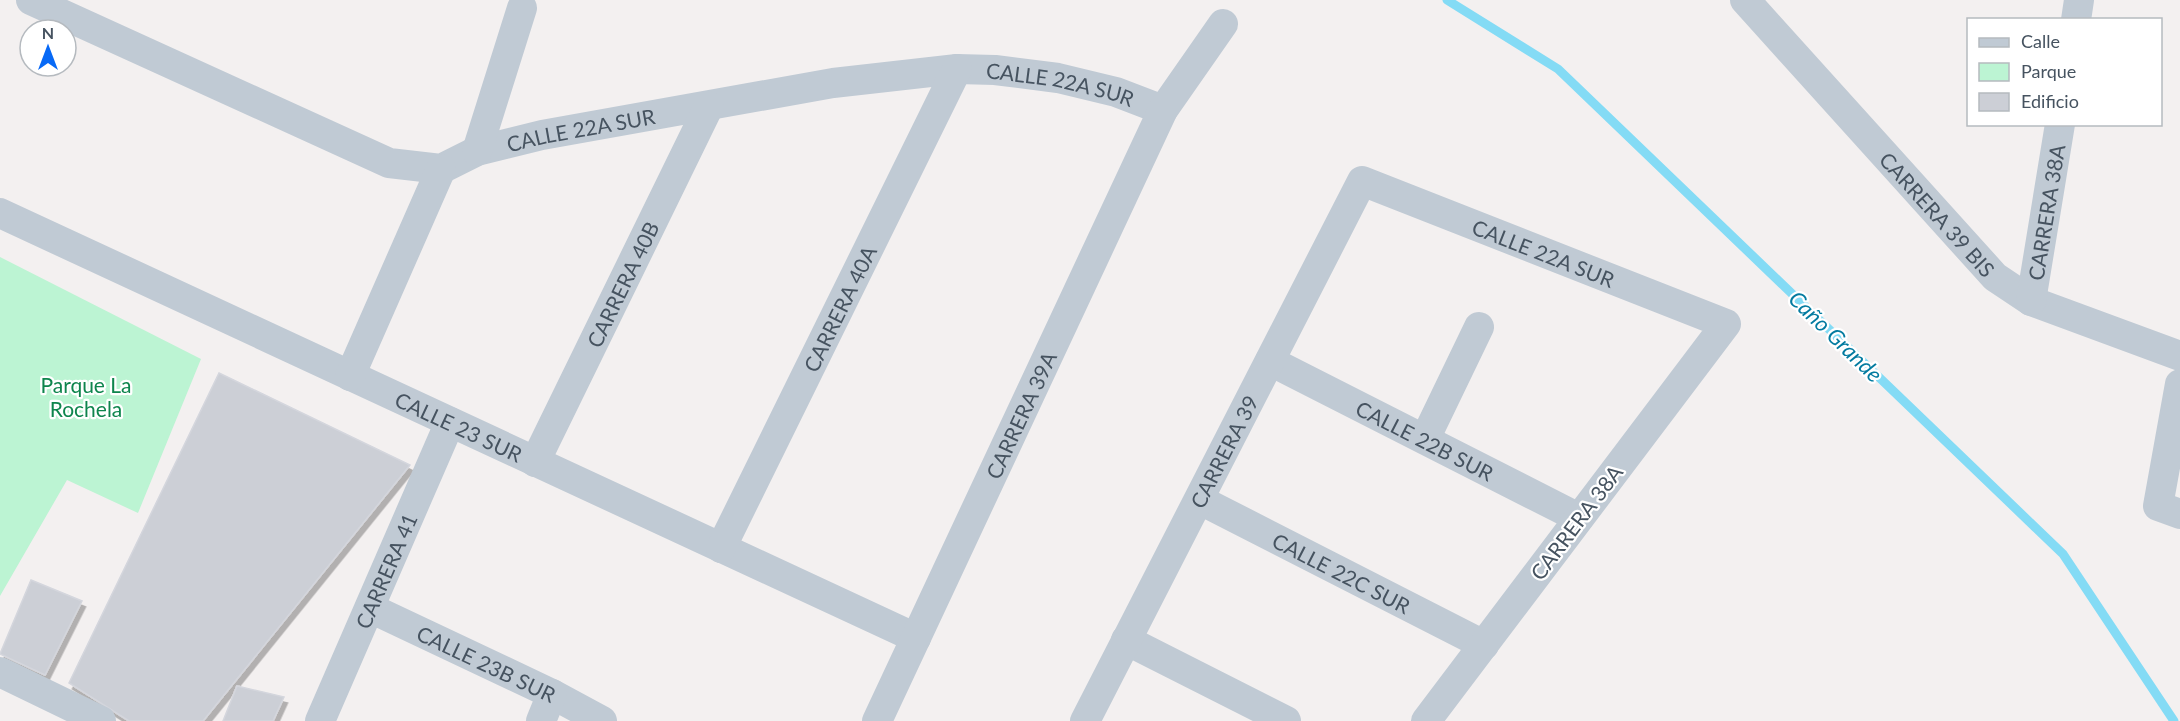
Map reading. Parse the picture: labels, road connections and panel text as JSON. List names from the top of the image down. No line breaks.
{"streets":{"street":["CALLE 22A SUR","CARRERA 39 BIS","CARRERA 38A","CARRERA 40B","CARRERA 40A","CARRERA 39A","CALLE 23 SUR","CALLE 22B SUR","CARRERA 39","CARRERA 41","CALLE 22C SUR","CALLE 23B SUR"]},"crossings":[["CALLE 22A SUR","CARRERA 38A"],["CALLE 22A SUR","CARRERA 40B"],["CALLE 22A SUR","CARRERA 40A"],["CALLE 22A SUR","CARRERA 39A"],["CALLE 22A SUR","CARRERA 39"],["CARRERA 39 BIS","CARRERA 38A"],["CARRERA 38A","CALLE 22B SUR"],["CARRERA 38A","CALLE 22C SUR"],["CARRERA 40B","CALLE 23 SUR"],["CARRERA 40A","CALLE 23 SUR"],["CARRERA 39A","CALLE 23 SUR"],["CALLE 23 SUR","CARRERA 41"],["CALLE 22B SUR","CARRERA 39"],["CARRERA 39","CALLE 22C SUR"],["CARRERA 41","CALLE 23B SUR"]],"water":["Caño Grande"],"parks":["Parque La Rochela"],"legend":["Calle","Parque","Edificio"],"north":"top"}
